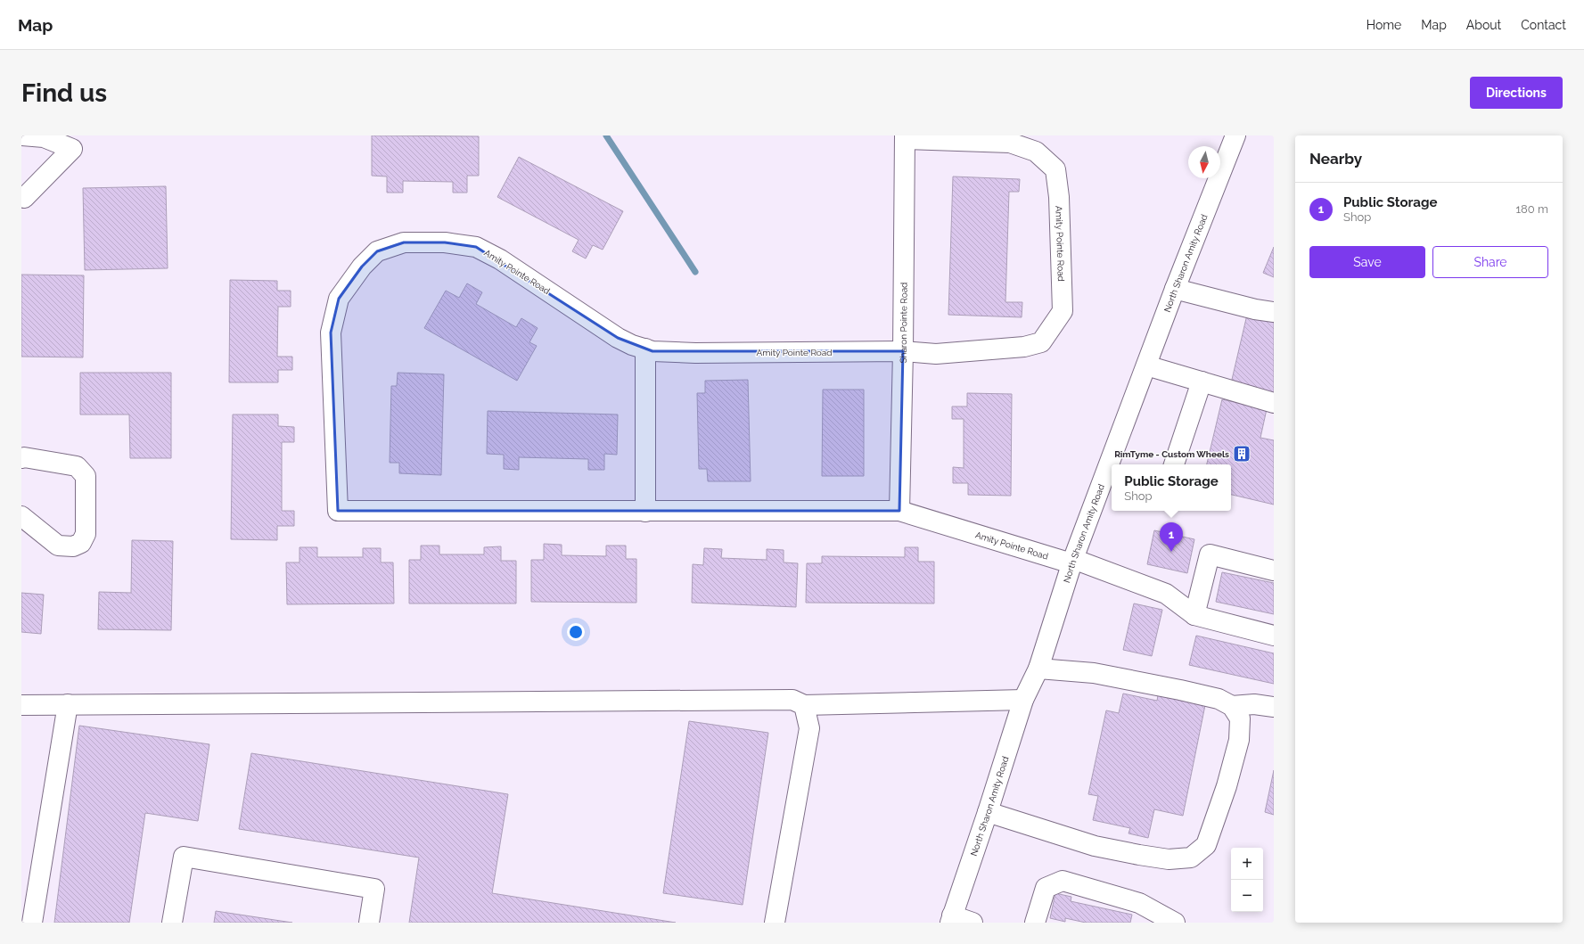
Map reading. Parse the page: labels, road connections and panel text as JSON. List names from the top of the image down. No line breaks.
{"streets":{"street":["Amity Pointe Road","North Sharon Amity Road","Sharon Pointe Road"]},"crossings":[["Amity Pointe Road","North Sharon Amity Road"],["Amity Pointe Road","Sharon Pointe Road"]],"places":{"building":["RimTyme - Custom Wheels"]},"north":"bottom","page":{"header":"Map","nav":["Home","Map","About","Contact"],"buttons":["Directions",["Save","Share"]],"title":"Find us","heading":"Nearby","list":[{"mark":"1","name":"Public Storage","note":"Shop","value":"180 m"}],"popup":["Public Storage","Shop"],"pins":"1","map_buttons":["+","−"]}}
